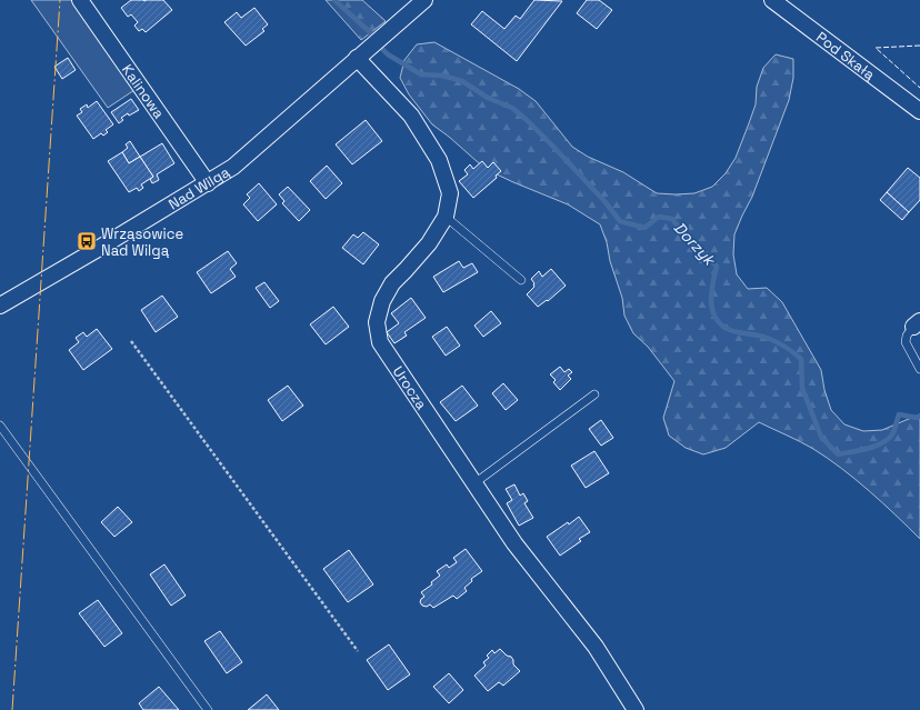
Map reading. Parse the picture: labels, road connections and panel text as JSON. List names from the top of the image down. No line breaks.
{"streets":{"street":["Pod Skałą","Kalinowa","Nad Wilgą","Urocza"]},"crossings":[["Kalinowa","Nad Wilgą"],["Nad Wilgą","Urocza"]],"water":["Dorzyk"],"places":{"bus stop":["Wrząsowice Nad Wilgą"]}}
